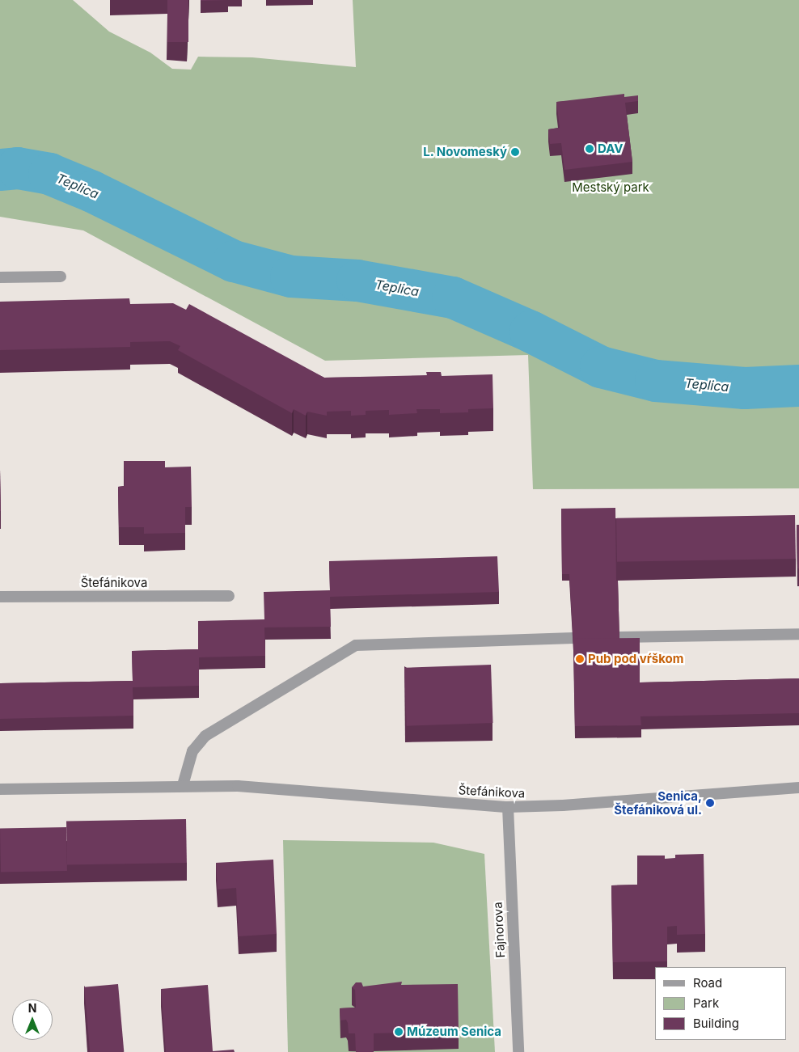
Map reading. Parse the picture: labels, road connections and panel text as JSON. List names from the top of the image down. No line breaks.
{"streets":{"street":["Štefánikova","Fajnorova"]},"crossings":[["Štefánikova","Fajnorova"]],"water":["Teplica"],"parks":["Mestský park"],"places":["DAV","L. Novomeský","Pub pod vŕškom","Senica, Štefániková ul.","Múzeum Senica"],"legend":["Road","Park","Building"],"north":"top"}
